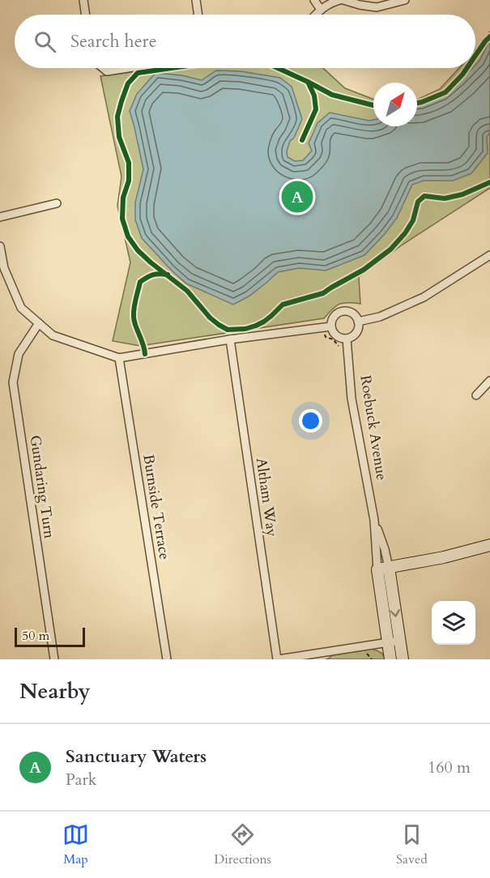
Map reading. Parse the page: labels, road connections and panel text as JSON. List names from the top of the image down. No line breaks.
{"streets":{"street":["Roebuck Avenue","Gundaring Turn","Altham Way","Burnside Terrace"]},"scale_bar":"50 m","north":"top right","page":{"search":"Search here","pins":"A","scale":"50 m","heading":"Nearby","list":[{"mark":"A","name":"Sanctuary Waters","note":"Park","value":"160 m"}],"nav":["Map","Directions","Saved"]}}
